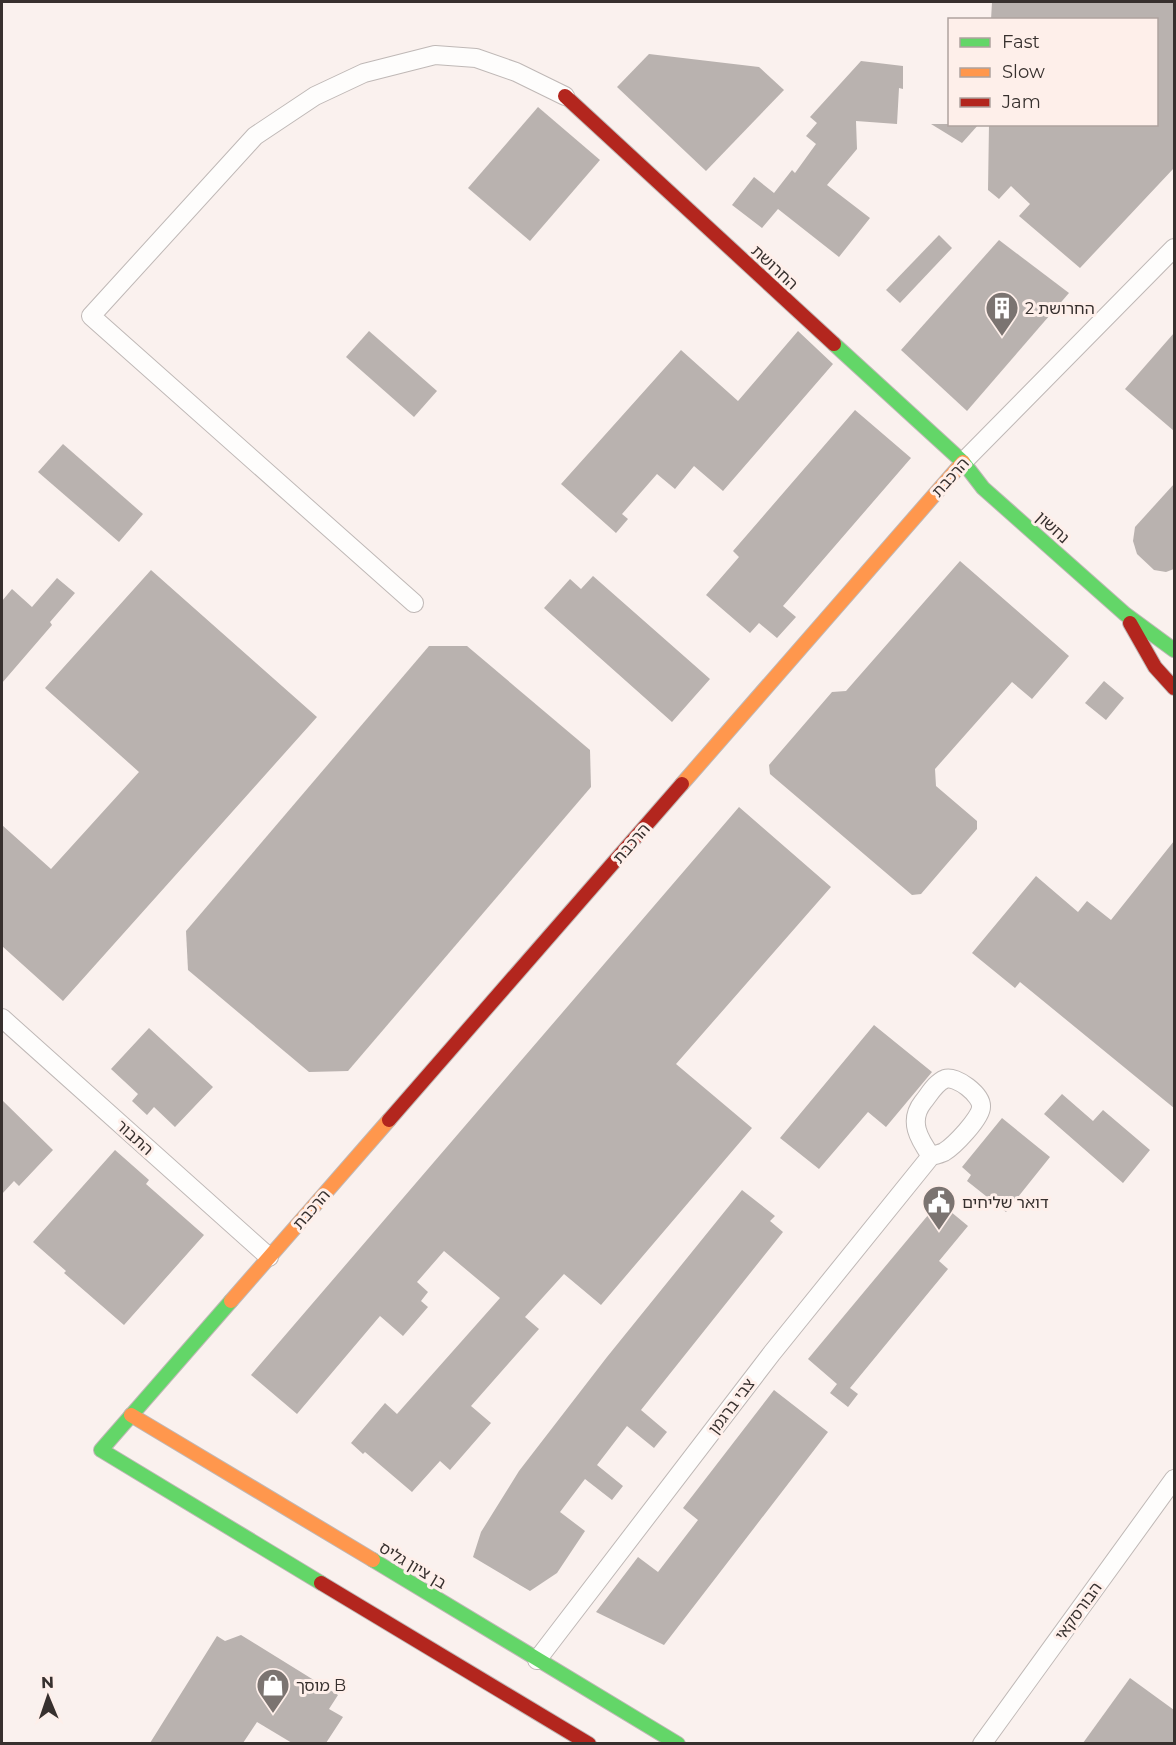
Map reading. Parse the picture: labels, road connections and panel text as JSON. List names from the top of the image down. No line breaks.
{"streets":{"street":["החרושת","הרכבת","נחשון","התבור","צבי ברגמן","בן ציון גליס","הבורסקאי"]},"crossings":[["החרושת","הרכבת"],["החרושת","נחשון"],["הרכבת","נחשון"],["הרכבת","התבור"],["הרכבת","בן ציון גליס"],["צבי ברגמן","בן ציון גליס"]],"places":{"building":["החרושת 2"],"public building":["דואר שליחים"],"shop":["מוסך B"]},"legend":["Fast","Slow","Jam"],"north":"top"}
